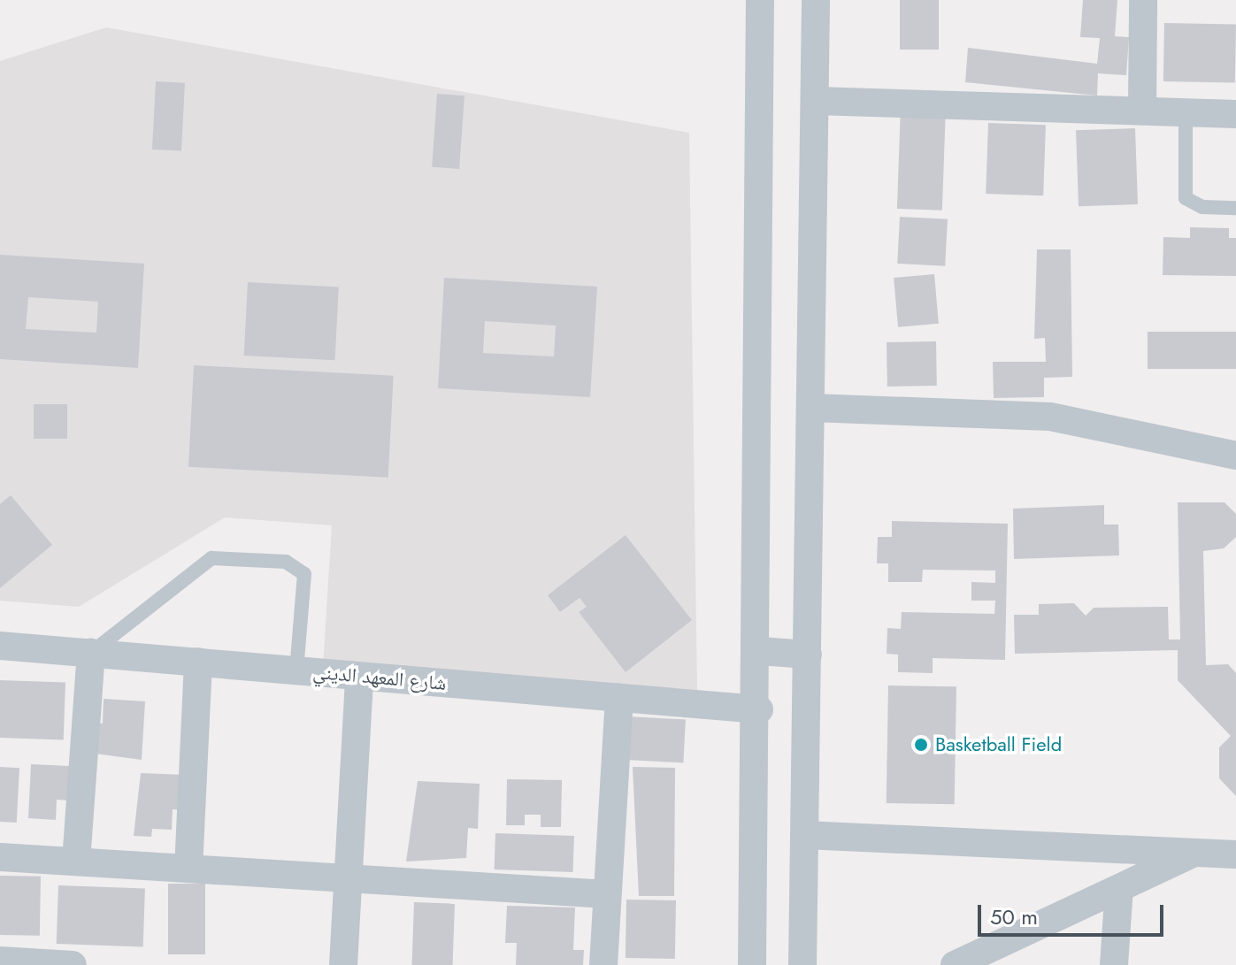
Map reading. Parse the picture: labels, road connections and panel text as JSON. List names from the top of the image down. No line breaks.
{"streets":{"street":["شارع المعهد الديني"]},"places":["Basketball Field"],"scale_bar":"50 m"}
